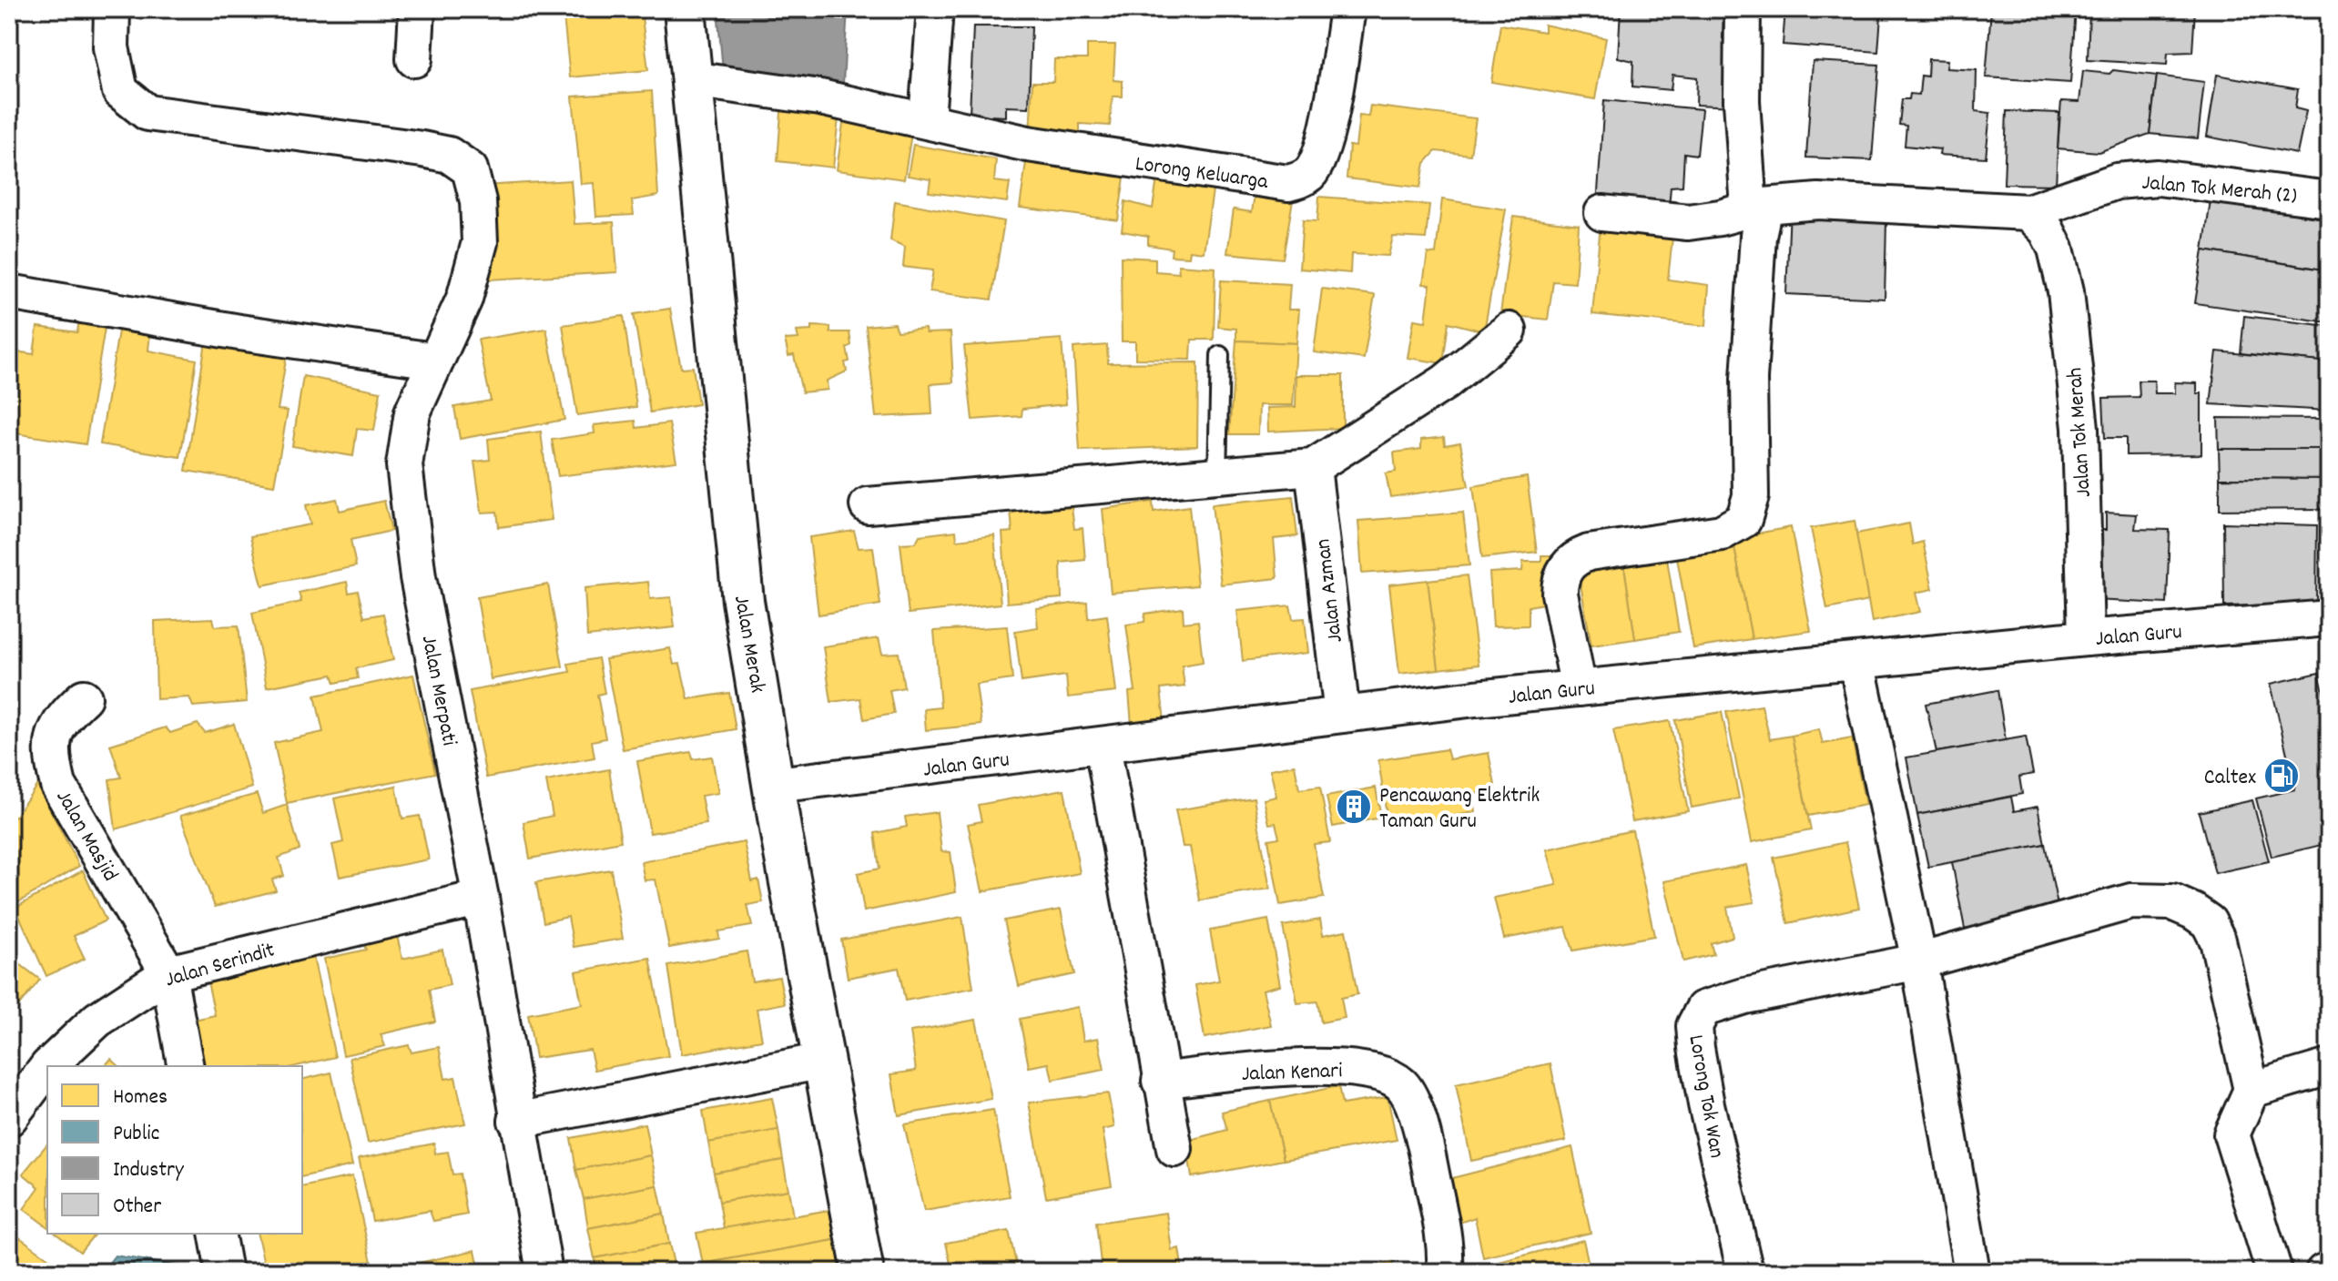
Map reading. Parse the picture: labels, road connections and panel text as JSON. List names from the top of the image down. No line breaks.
{"streets":{"street":["Lorong Keluarga","Jalan Tok Merah (2)","Jalan Tok Merah","Jalan Azman","Jalan Guru","Jalan Merak","Jalan Merpati","Jalan Masjid","Jalan Serindit","Jalan Kenari","Lorong Tok Wan"]},"crossings":[["Lorong Keluarga","Jalan Merak"],["Jalan Tok Merah (2)","Jalan Tok Merah"],["Jalan Tok Merah","Jalan Guru"],["Jalan Azman","Jalan Guru"],["Jalan Guru","Jalan Merak"],["Jalan Merpati","Jalan Serindit"],["Jalan Masjid","Jalan Serindit"]],"places":{"fuel station":["Caltex"],"building":["Pencawang Elektrik Taman Guru"]},"legend":["Homes","Public","Industry","Other"]}
